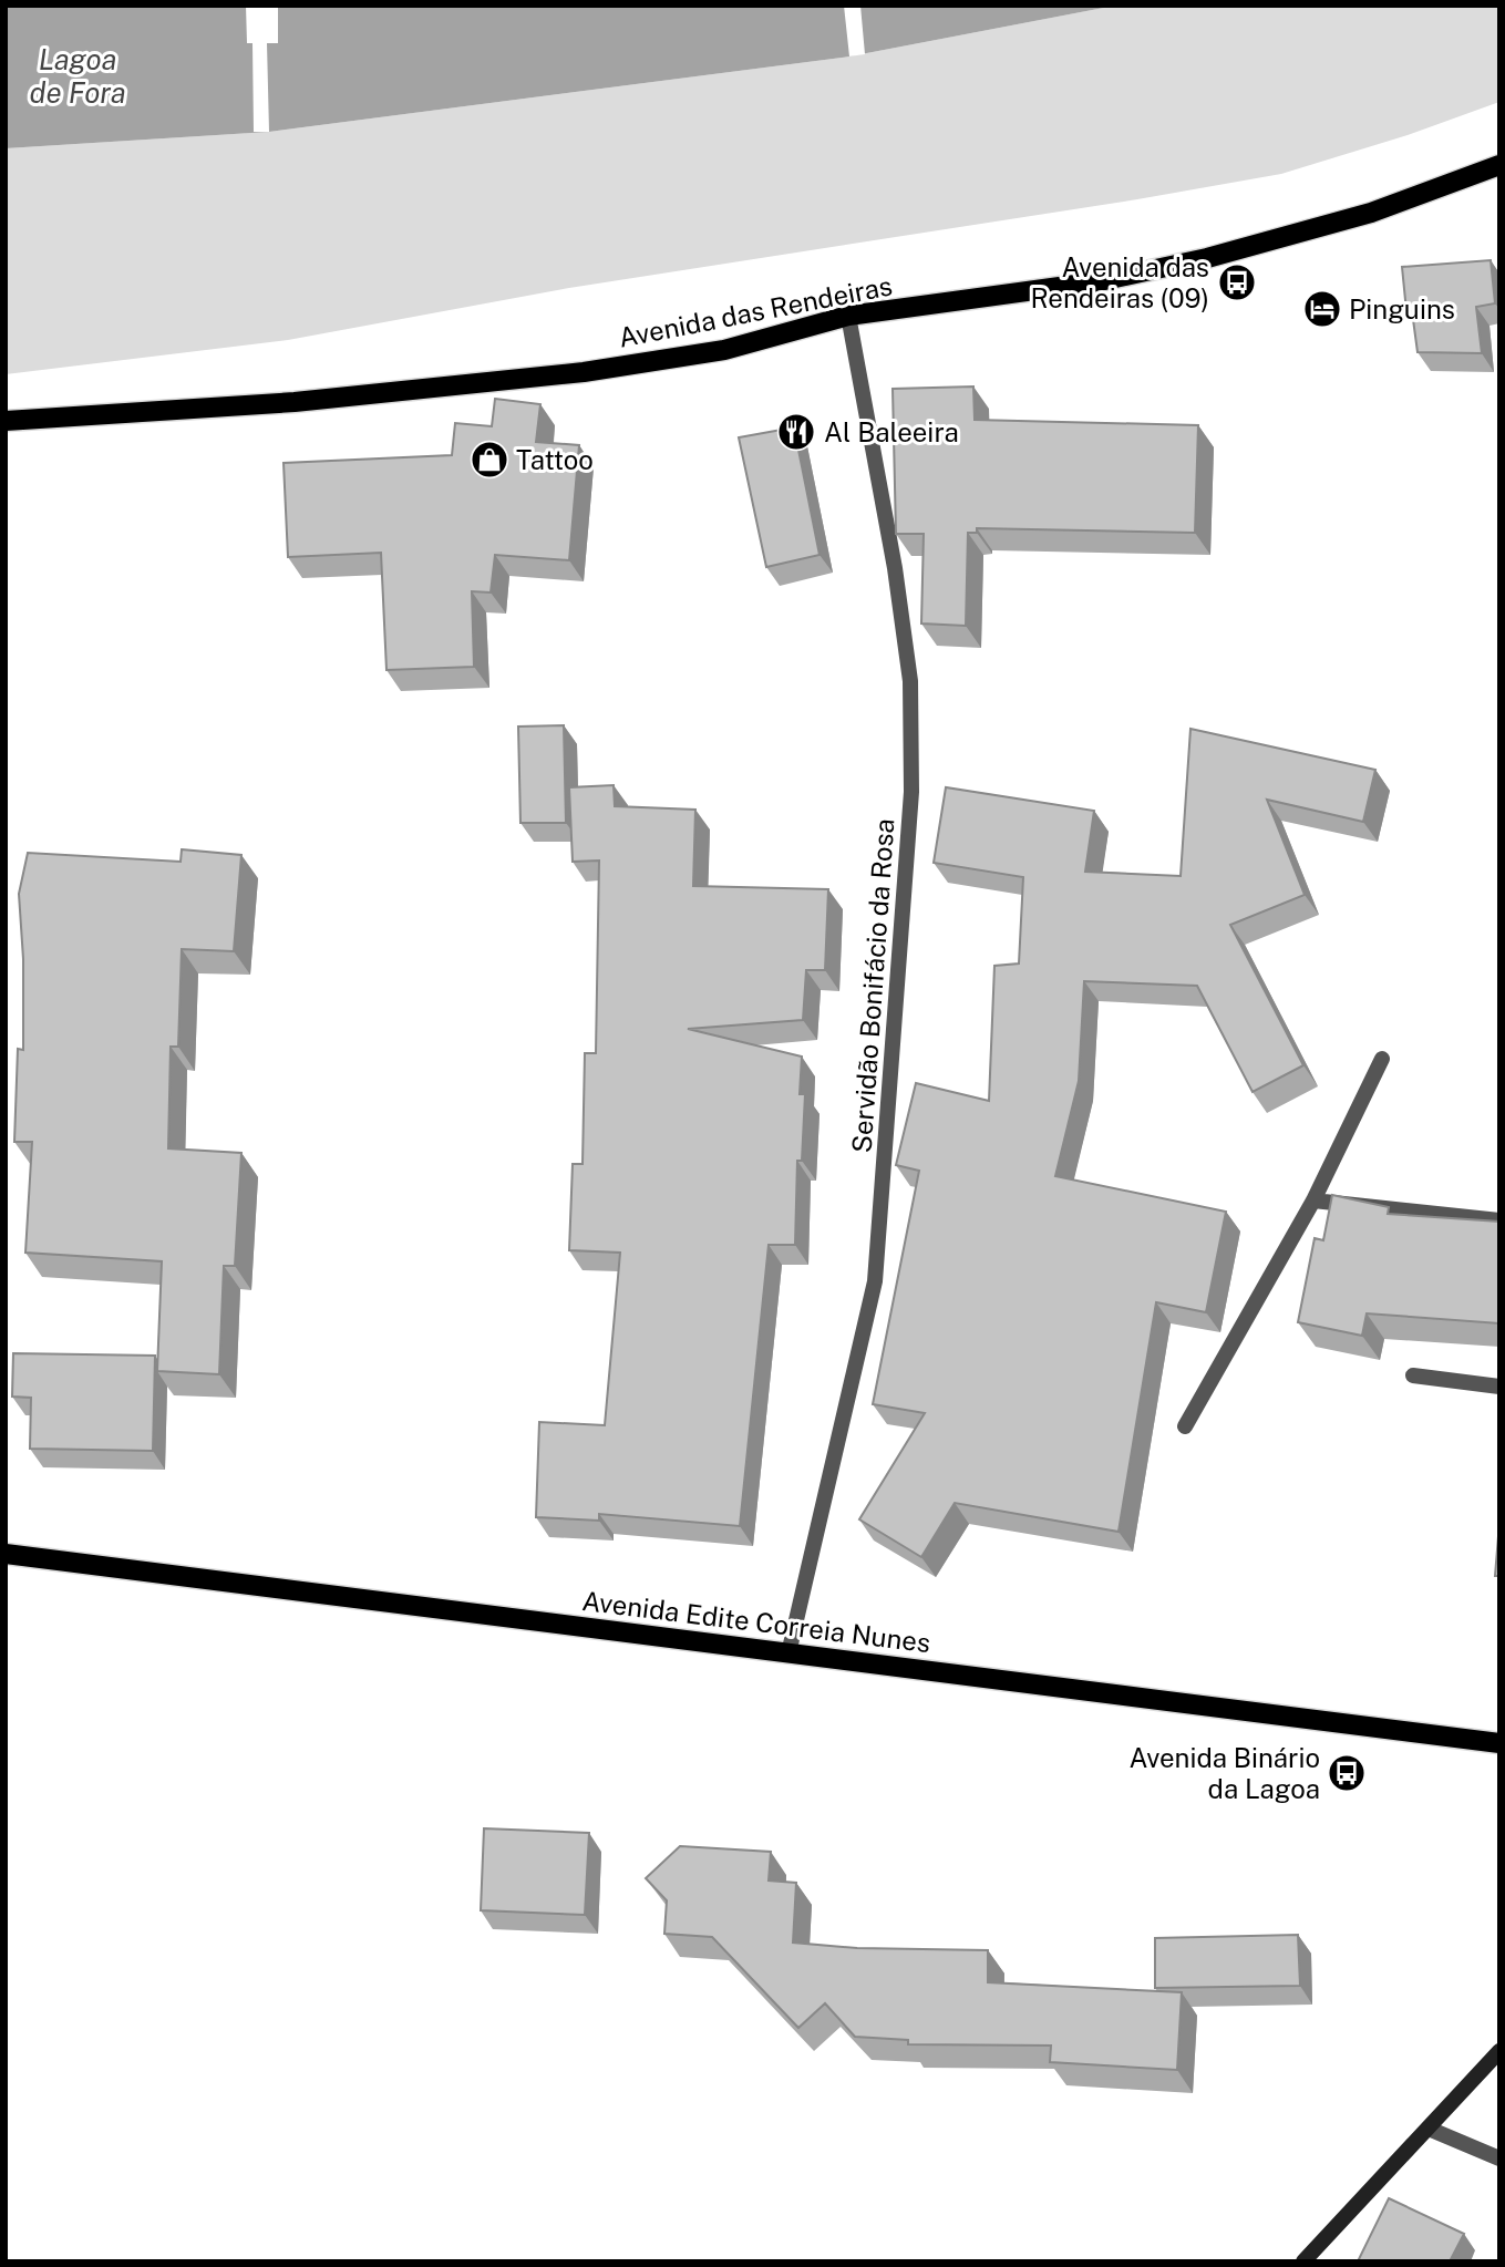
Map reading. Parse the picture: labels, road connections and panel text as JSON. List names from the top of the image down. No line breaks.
{"streets":{"main road":["Avenida das Rendeiras","Avenida Edite Correia Nunes"],"lane":["Servidão Bonifácio da Rosa"]},"crossings":[["Avenida das Rendeiras","Servidão Bonifácio da Rosa"],["Servidão Bonifácio da Rosa","Avenida Edite Correia Nunes"]],"water":["Lagoa de Fora"],"places":{"bus stop":["Avenida das Rendeiras (09)","Avenida Binário da Lagoa"],"hotel":["Pinguins"],"restaurant":["Al Baleeira"],"shop":["Tattoo"]}}
